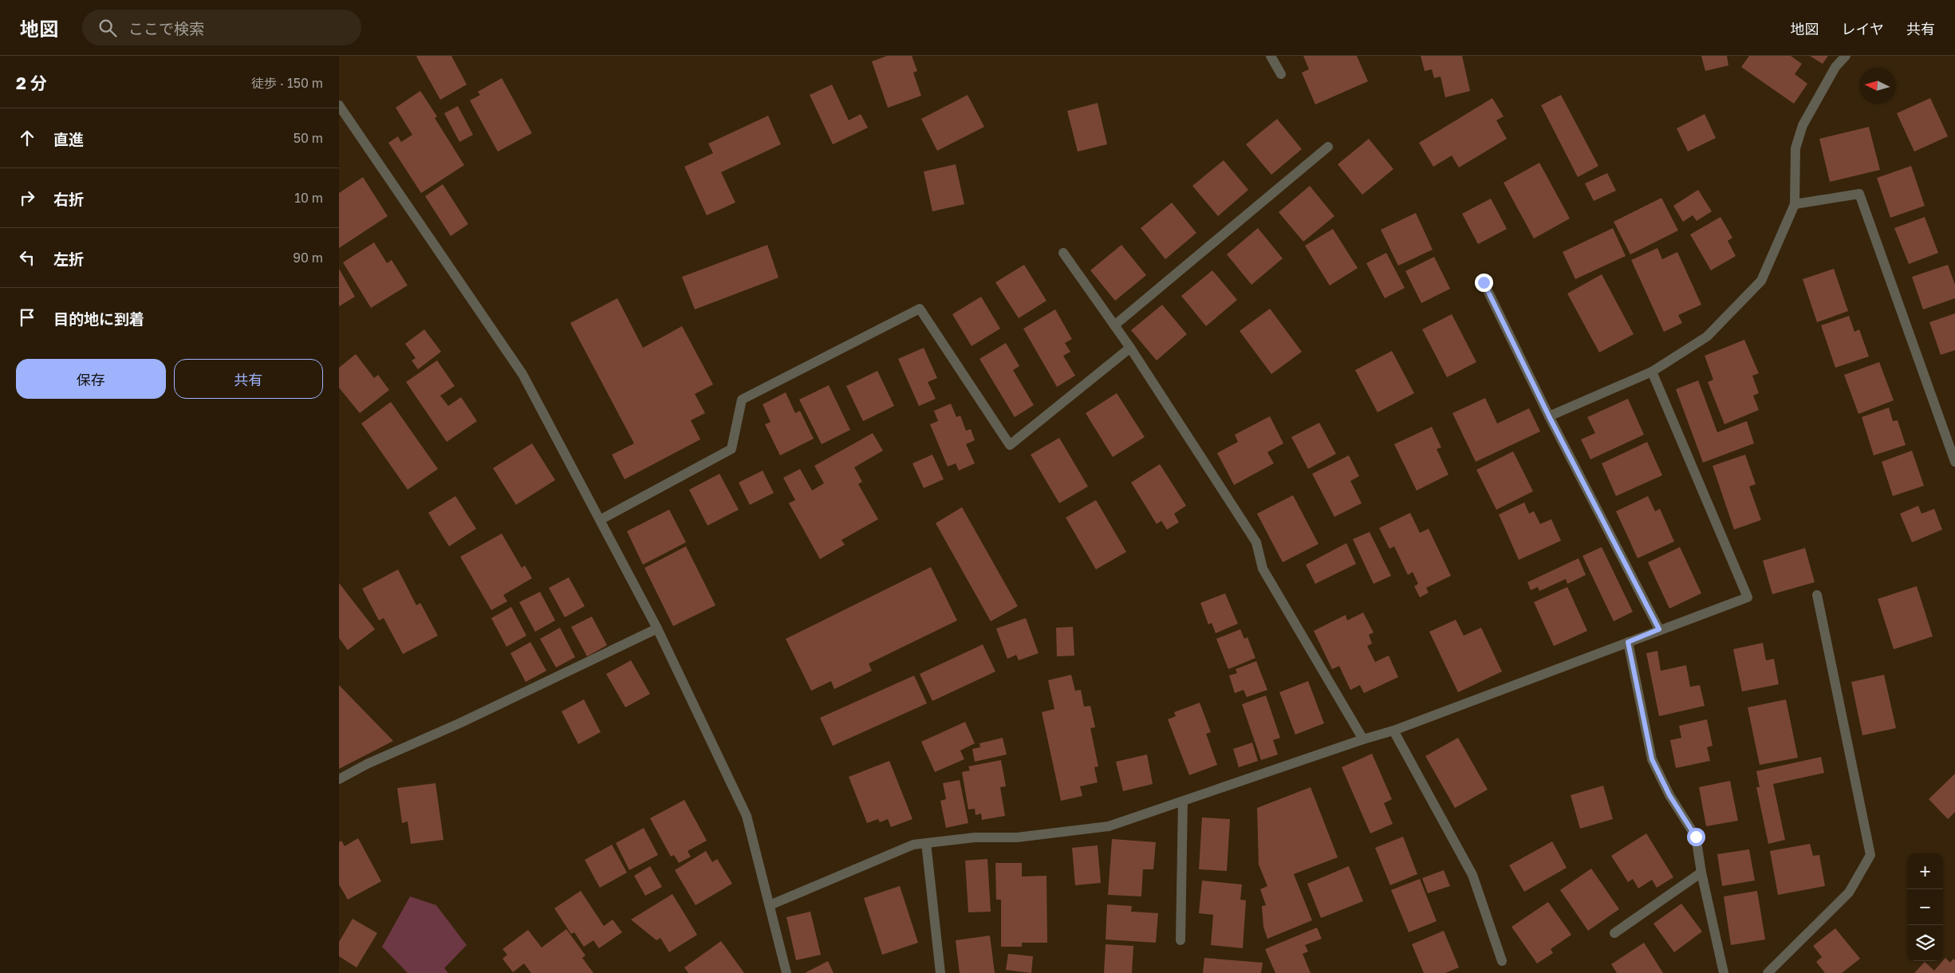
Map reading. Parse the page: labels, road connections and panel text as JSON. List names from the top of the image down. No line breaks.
{"north":"left","page":{"header":"地図","search":"ここで検索","nav":["地図","レイヤ","共有"],"heading":["2 分","徒歩 · 150 m"],"list":[["直進","50 m"],["右折","10 m"],["左折","90 m"],"目的地に到着"],"buttons":["保存","共有"],"map_buttons":["+","−"]}}
